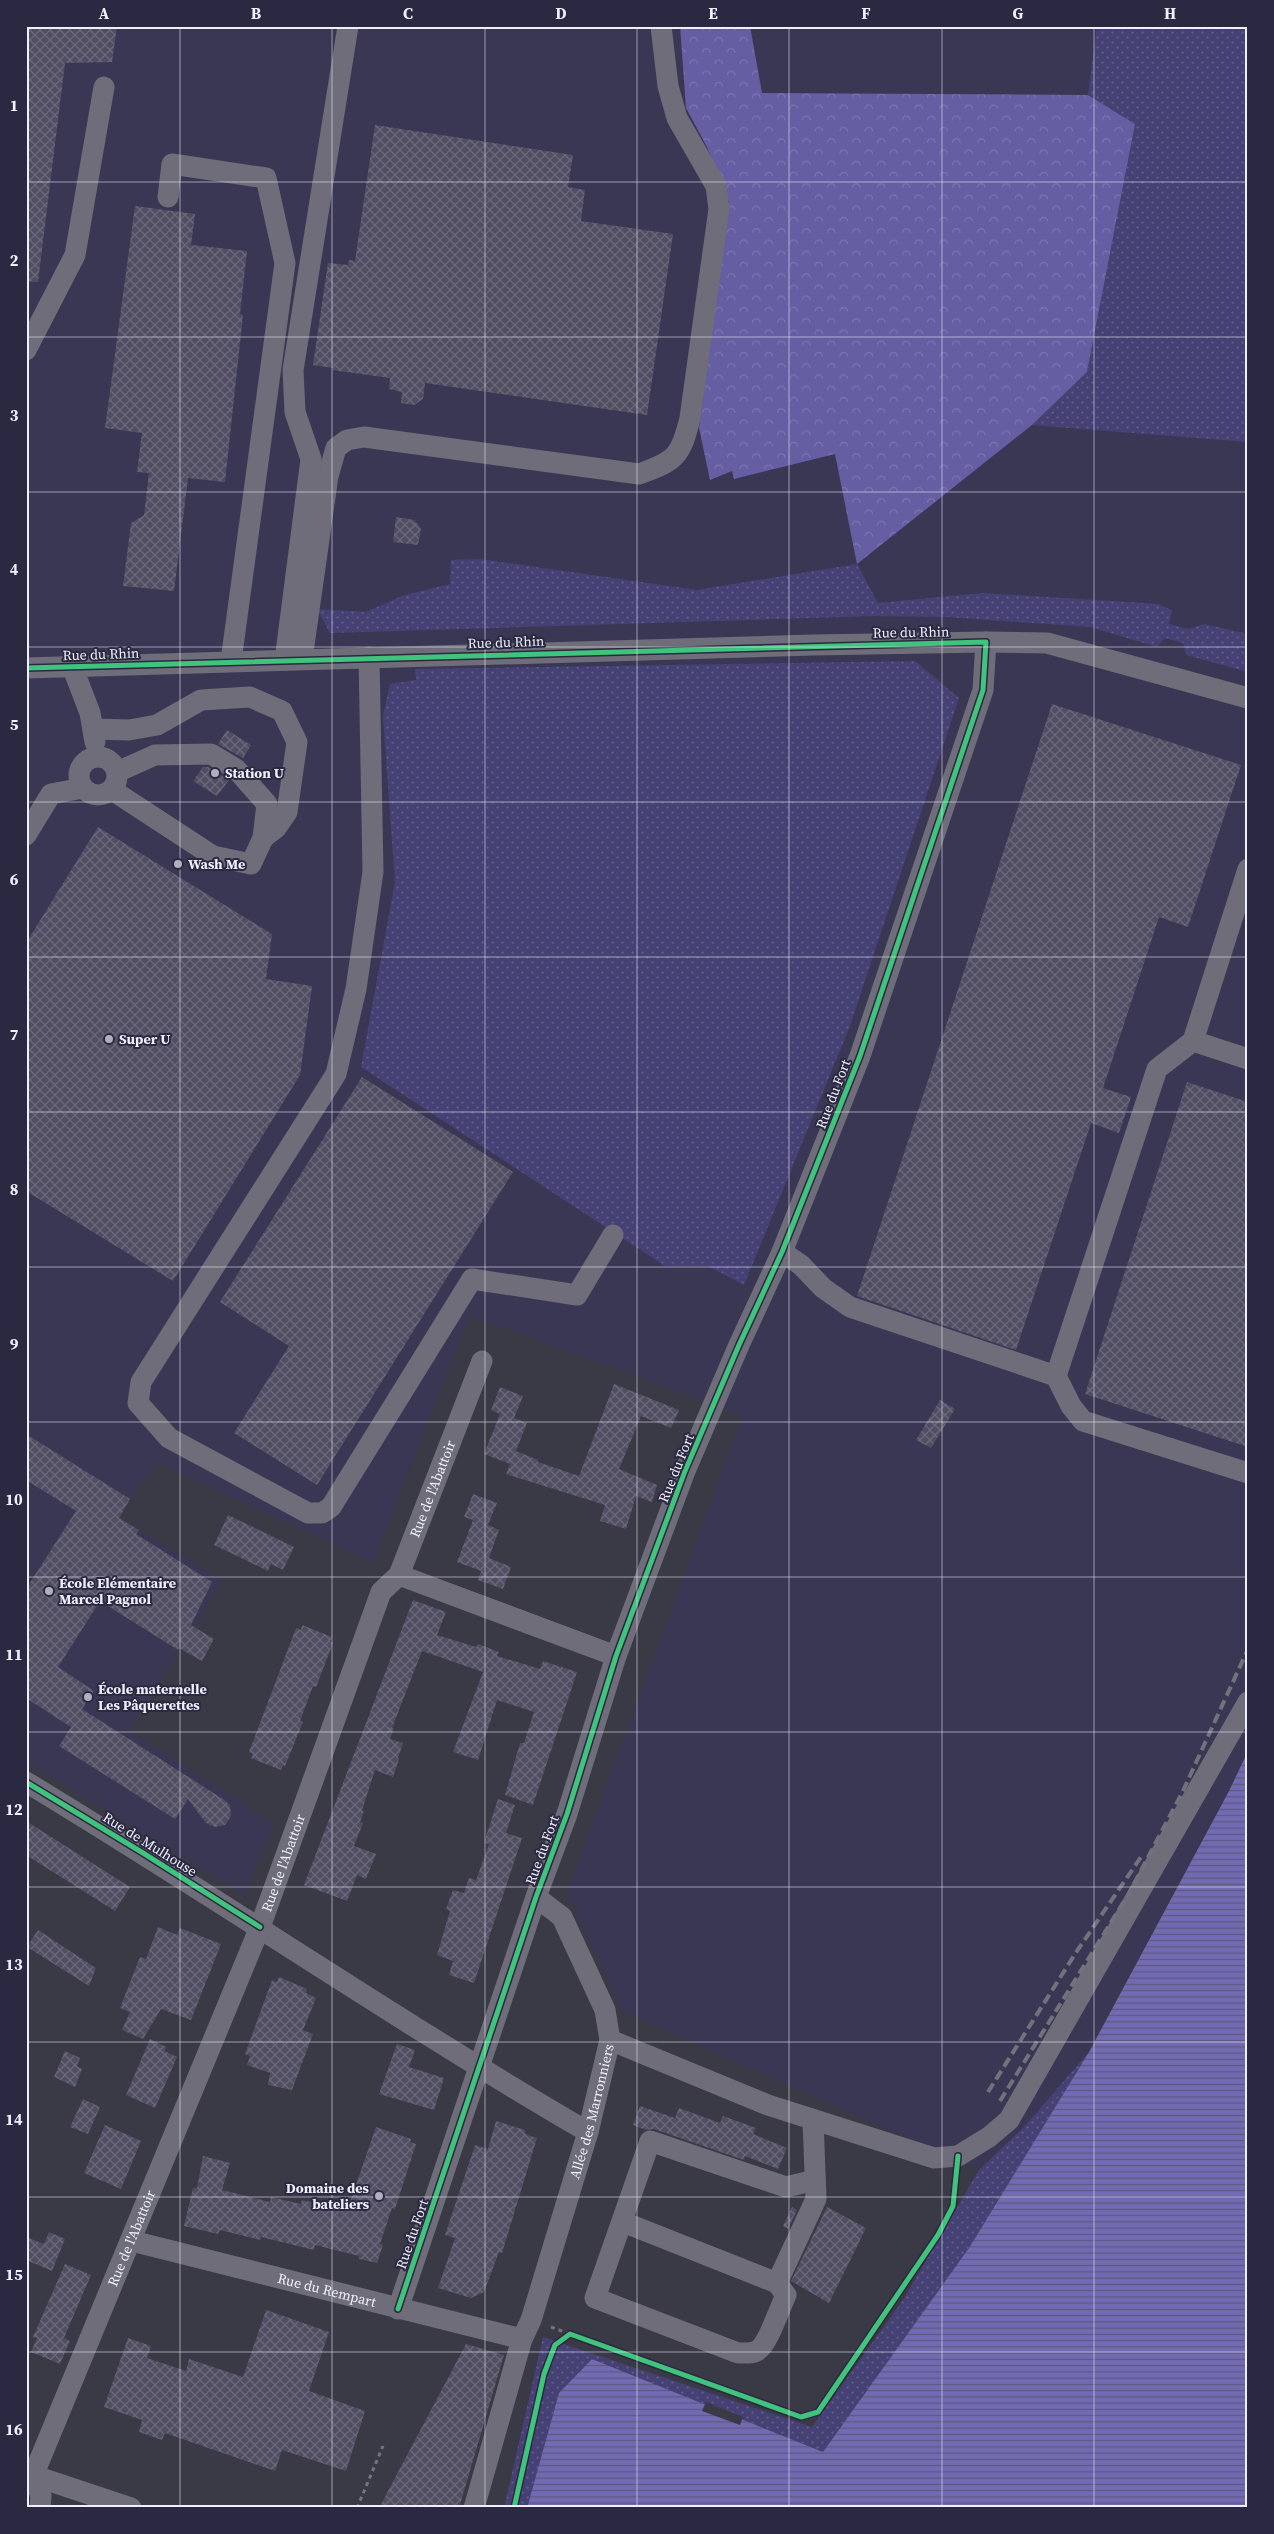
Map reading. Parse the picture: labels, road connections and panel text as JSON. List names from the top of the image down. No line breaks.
{"streets":{"street":["Rue du Rhin","Rue du Fort","Rue de l'Abattoir","Rue de Mulhouse","Allée des Marronniers","Rue du Rempart"]},"crossings":[["Rue du Rhin","Rue du Fort"],["Rue du Fort","Rue de Mulhouse"],["Rue du Fort","Allée des Marronniers"],["Rue du Fort","Rue du Rempart"],["Rue de l'Abattoir","Rue de Mulhouse"],["Rue de l'Abattoir","Rue du Rempart"],["Rue de Mulhouse","Allée des Marronniers"],["Allée des Marronniers","Rue du Rempart"]],"places":["Station U","Wash Me","Super U","École Elémentaire Marcel Pagnol","École maternelle Les Pâquerettes","Domaine des bateliers"],"grid":{"columns":["A","B","C","D","E","F","G","H"],"rows":["1","2","3","4","5","6","7","8","9","10","11","12","13","14","15","16"]}}
